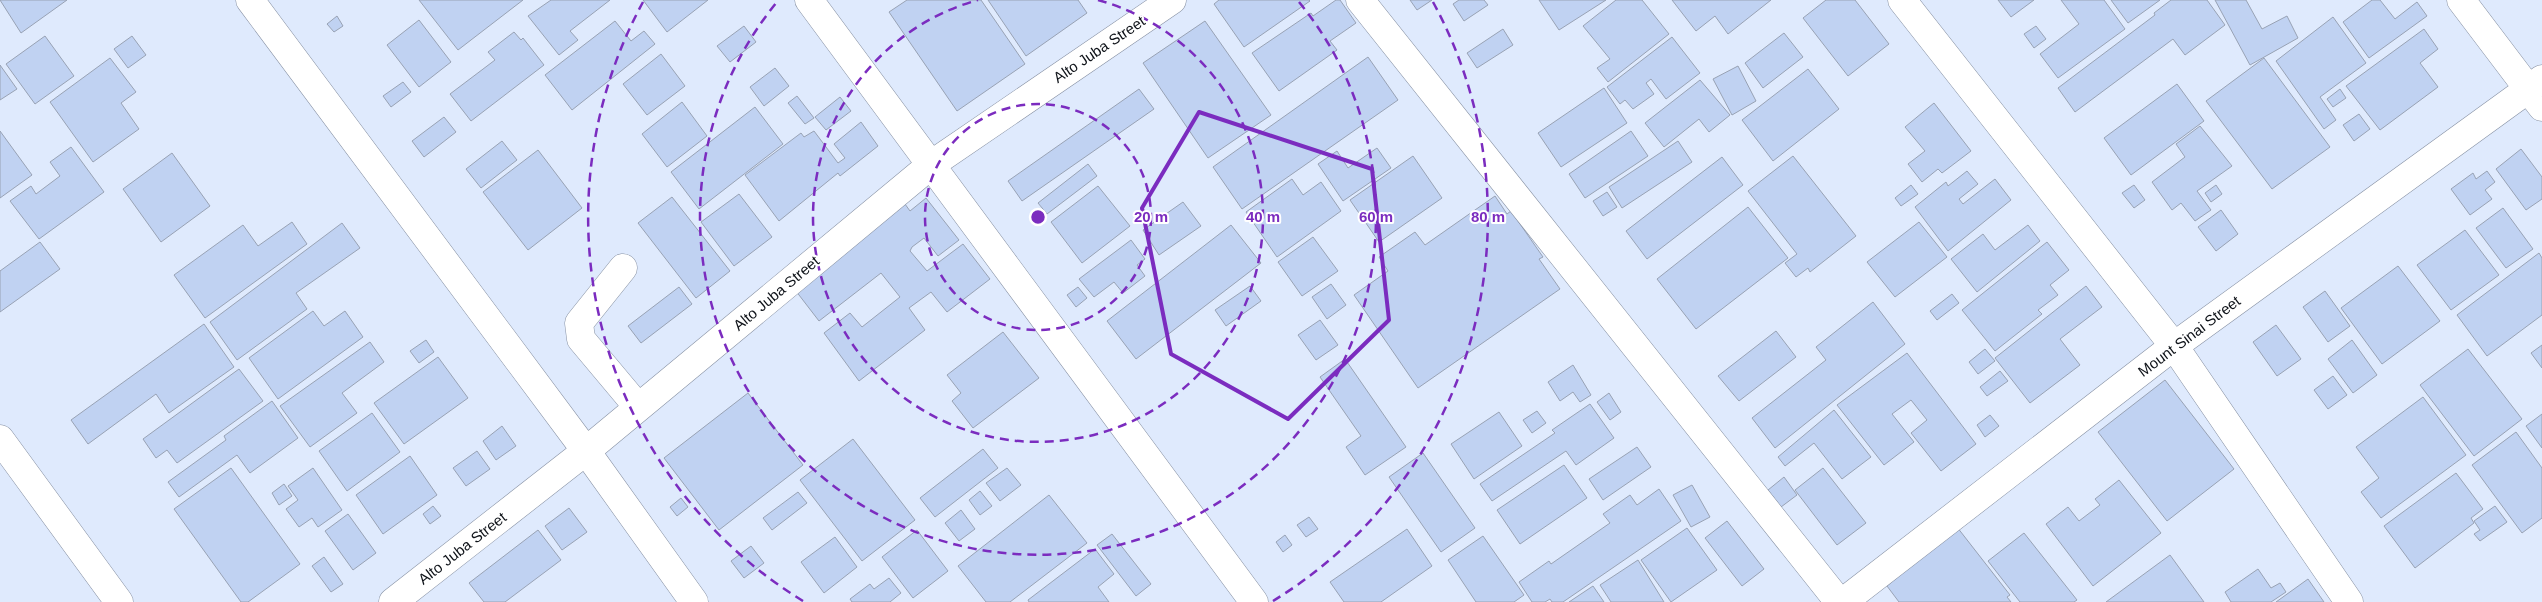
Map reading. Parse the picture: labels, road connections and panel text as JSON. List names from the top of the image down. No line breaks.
{"streets":{"street":["Alto Juba Street","Mount Sinai Street"]},"rings":["20 m","40 m","60 m","80 m"]}
